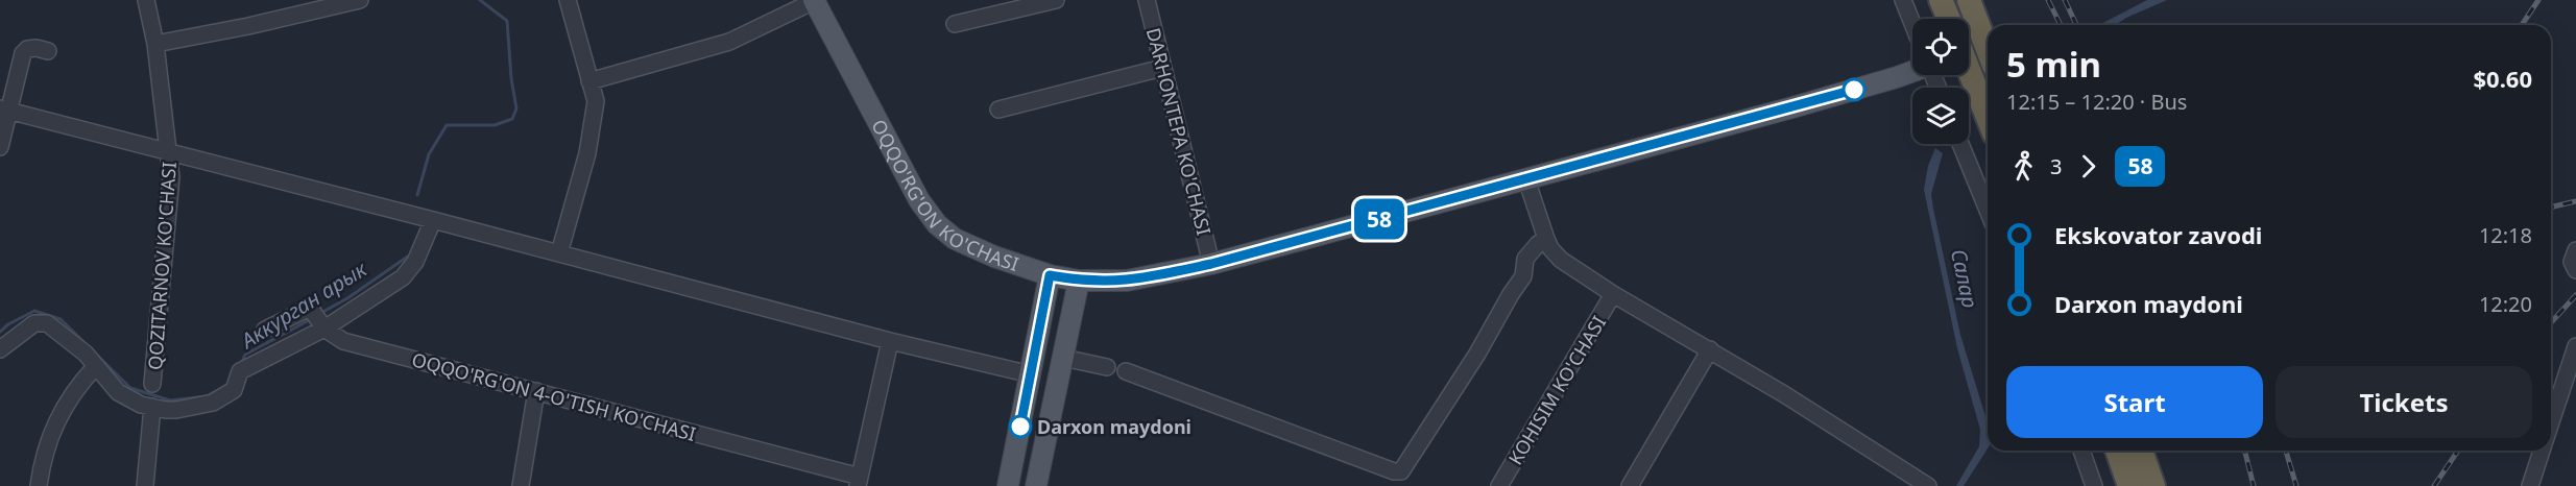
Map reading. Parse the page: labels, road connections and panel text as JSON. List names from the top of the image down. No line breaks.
{"streets":{"main road":["OQQO'RG'ON KO'CHASI"],"street":["DARHONTEPA KO'CHASI","QOZITARNOV KO'CHASI","KOHISIM KO'CHASI","OQQO'RG'ON 4-O'TISH KO'CHASI"]},"water":["Салар","Аккурган арык"],"places":["Darxon maydoni"],"lines":["bus line 58"],"page":{"on_map":"58","heading":["5 min","12:15 – 12:20 · Bus","$0.60"],"legs":["3","58"],"list":[{"name":"Ekskovator zavodi","value":"12:18"},{"name":"Darxon maydoni","value":"12:20"}],"buttons":["Start","Tickets"]}}
